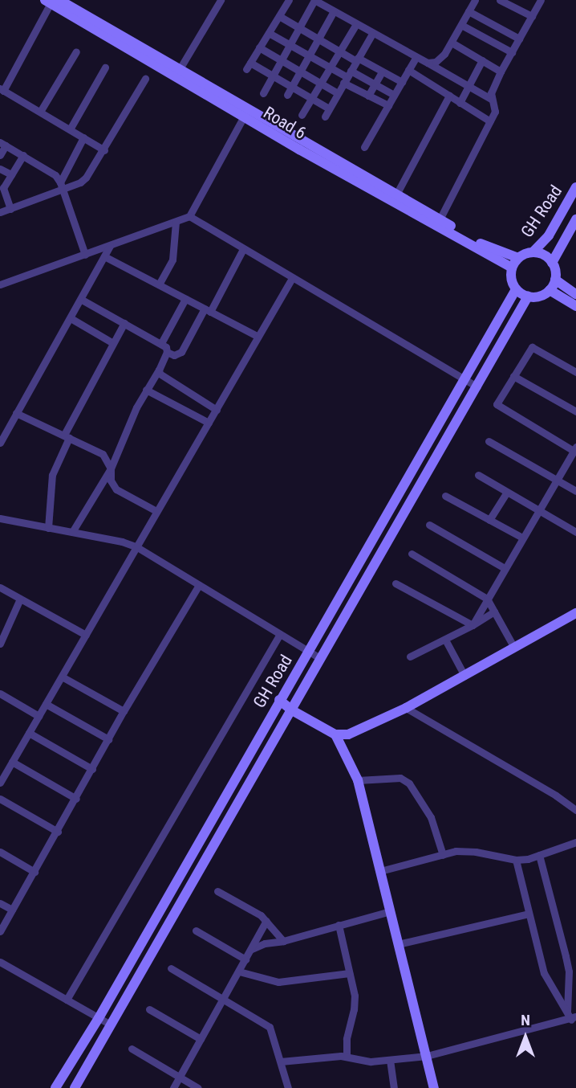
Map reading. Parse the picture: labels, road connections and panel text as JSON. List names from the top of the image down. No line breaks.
{"streets":{"main road":["Road 6","GH Road"]},"crossings":[["Road 6","GH Road"]],"north":"top"}
